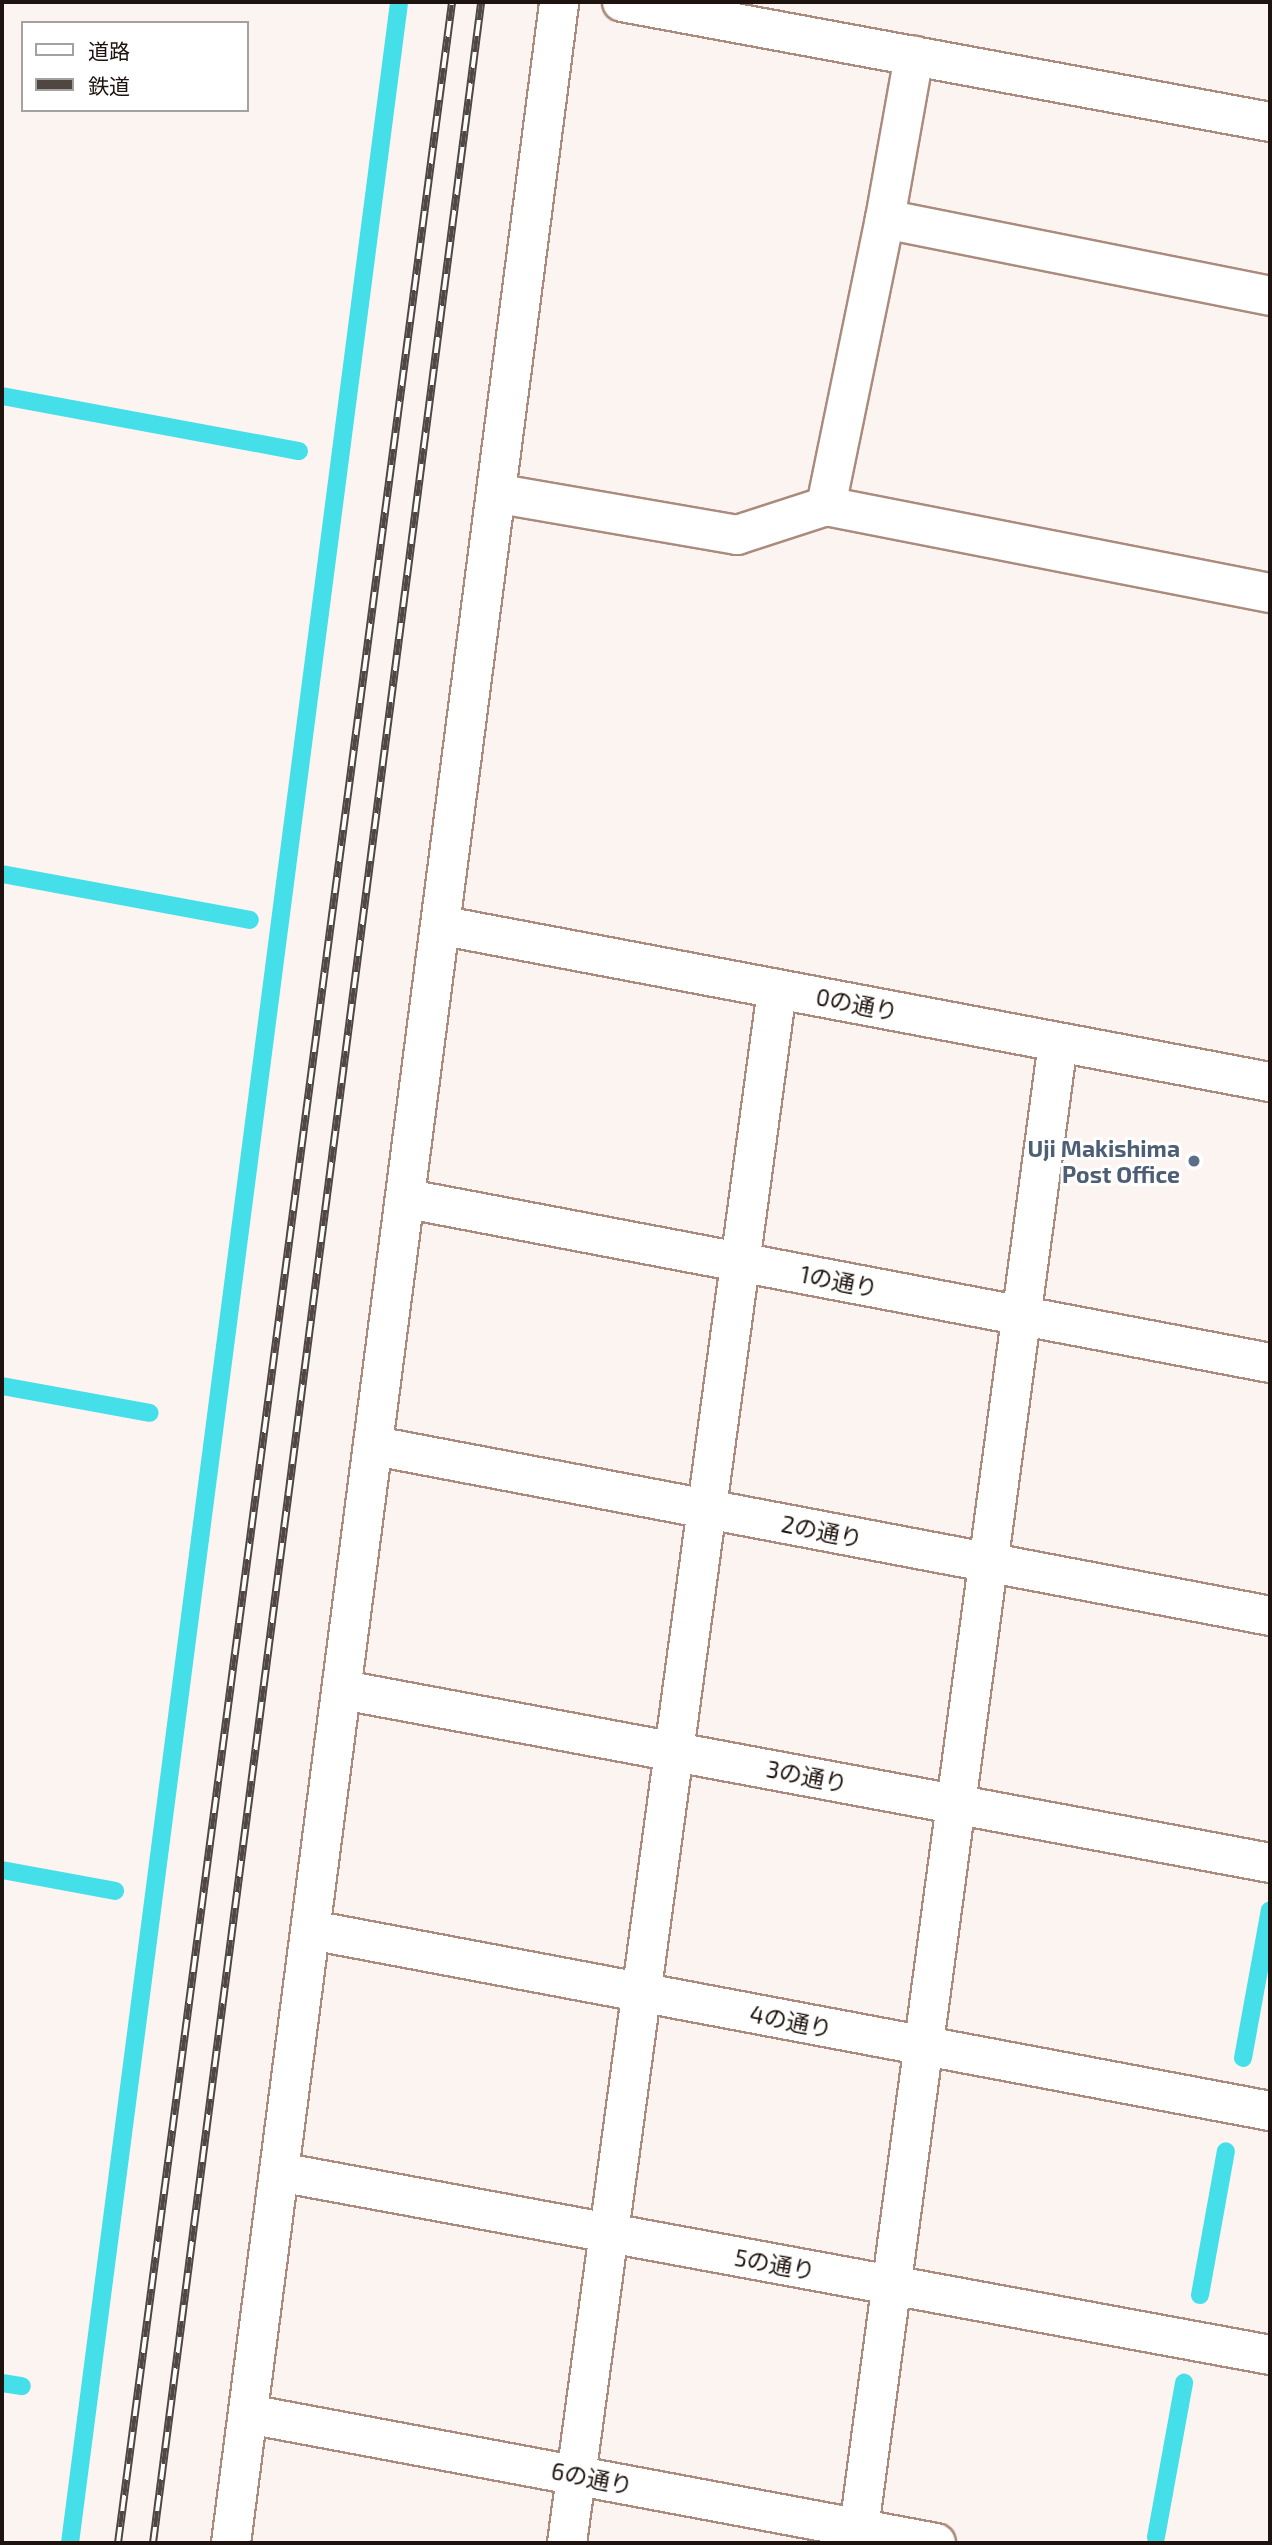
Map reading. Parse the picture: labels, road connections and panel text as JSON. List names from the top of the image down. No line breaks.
{"streets":{"street":["0の通り","1の通り","2の通り","3の通り","4の通り","5の通り","6の通り"]},"places":["Uji Makishima Post Office"],"legend":["道路","鉄道"]}
